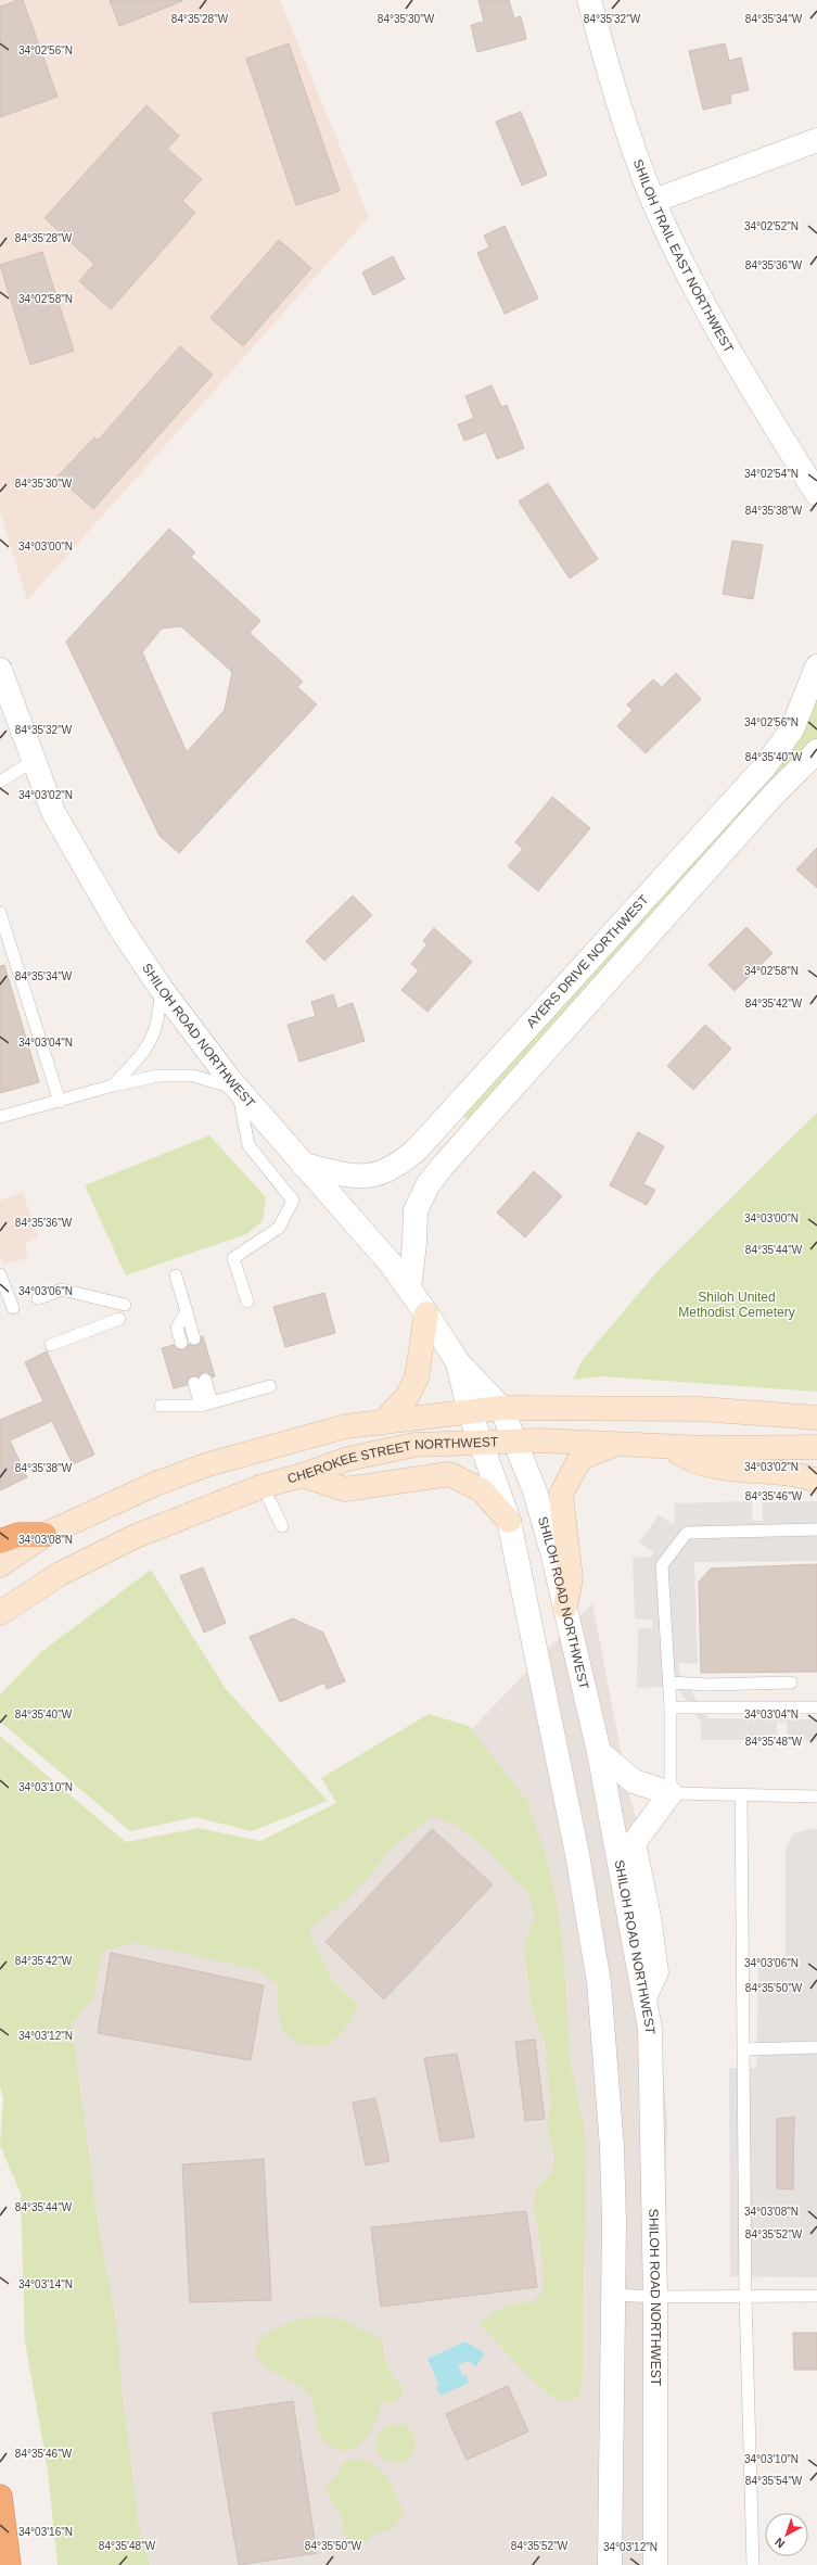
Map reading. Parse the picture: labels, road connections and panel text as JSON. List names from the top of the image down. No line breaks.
{"streets":{"main road":["CHEROKEE STREET NORTHWEST"],"street":["SHILOH TRAIL EAST NORTHWEST","AYERS DRIVE NORTHWEST","SHILOH ROAD NORTHWEST"]},"crossings":[["AYERS DRIVE NORTHWEST","SHILOH ROAD NORTHWEST"],["SHILOH ROAD NORTHWEST","CHEROKEE STREET NORTHWEST"]],"parks":["Shiloh United Methodist Cemetery"],"north":"bottom left","coordinates":["84°35'34\"W","84°35'28\"W","84°35'30\"W","84°35'32\"W","34°02'56\"N","34°02'52\"N","84°35'36\"W","34°02'58\"N","34°02'54\"N","84°35'38\"W","34°03'00\"N","84°35'40\"W","34°03'02\"N","84°35'42\"W","34°03'04\"N","84°35'44\"W","34°03'06\"N","84°35'46\"W","34°03'08\"N","84°35'48\"W","34°03'10\"N","84°35'50\"W","34°03'12\"N","84°35'52\"W","34°03'14\"N","84°35'54\"W","34°03'16\"N"]}
